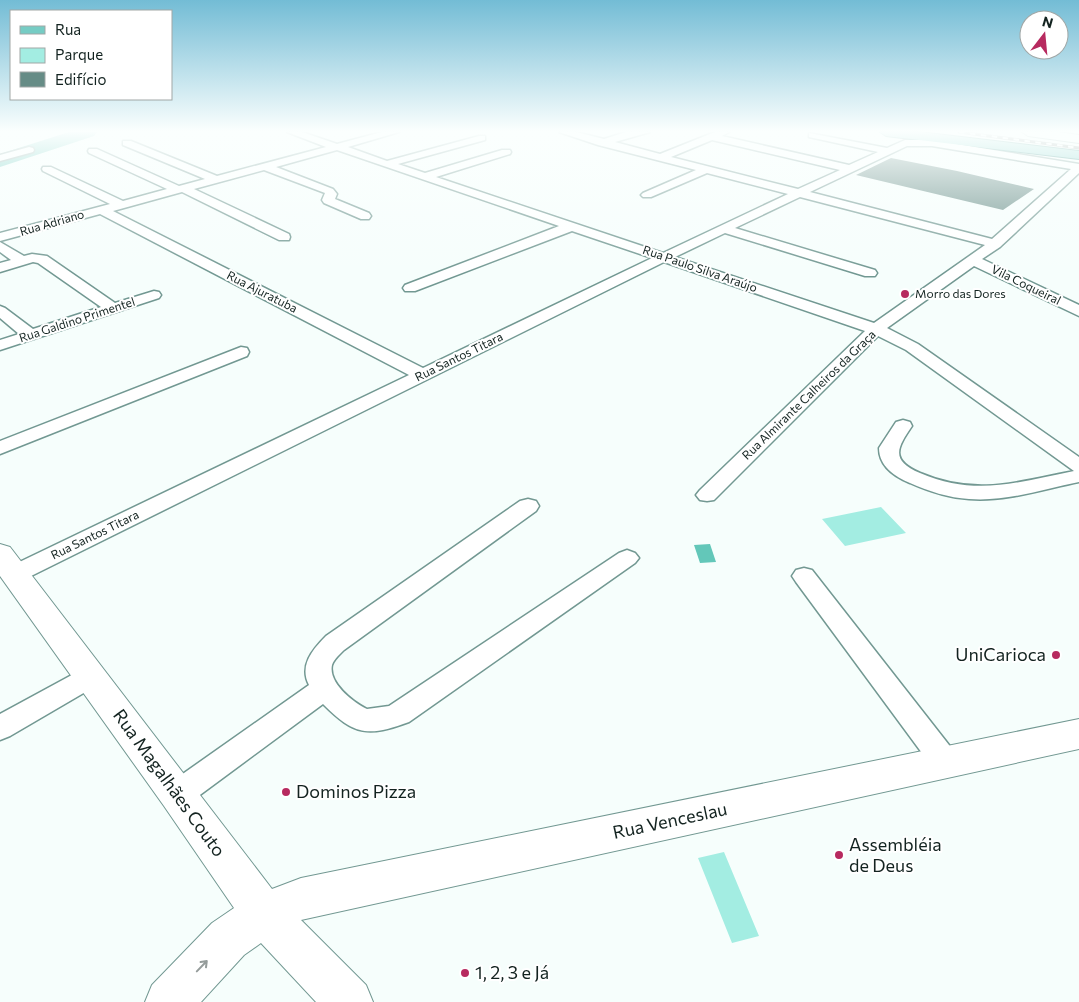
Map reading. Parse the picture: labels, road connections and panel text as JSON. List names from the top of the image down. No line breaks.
{"streets":{"street":["Rua Adriano","Rua Paulo Silva Araújo","Vila Coqueiral","Rua Ajuratuba","Rua Galdino Primentel","Rua Santos Titara","Rua Almirante Calheiros da Graça","Rua Magalhães Couto","Rua Venceslau"]},"crossings":[["Rua Adriano","Rua Ajuratuba"],["Rua Paulo Silva Araújo","Rua Santos Titara"],["Rua Paulo Silva Araújo","Rua Almirante Calheiros da Graça"],["Vila Coqueiral","Rua Almirante Calheiros da Graça"],["Rua Ajuratuba","Rua Santos Titara"],["Rua Santos Titara","Rua Magalhães Couto"],["Rua Magalhães Couto","Rua Venceslau"]],"places":["Morro das Dores","UniCarioca","Dominos Pizza","Assembléia de Deus","1, 2, 3 e Já"],"legend":["Rua","Parque","Edifício"],"north":"top"}
